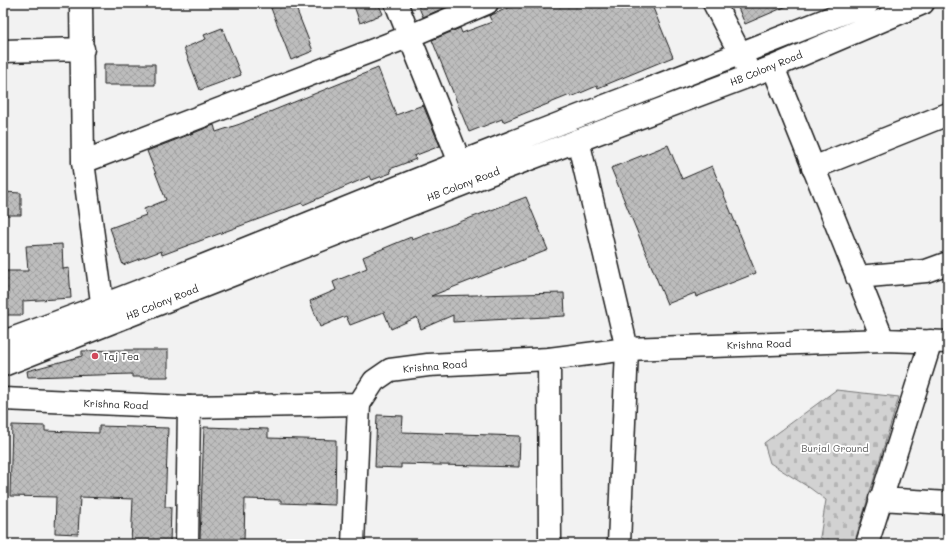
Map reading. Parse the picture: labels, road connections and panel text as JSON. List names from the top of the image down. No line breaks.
{"streets":{"street":["HB Colony Road","Krishna Road"]},"parks":["Burial Ground"],"places":["Taj Tea"]}
